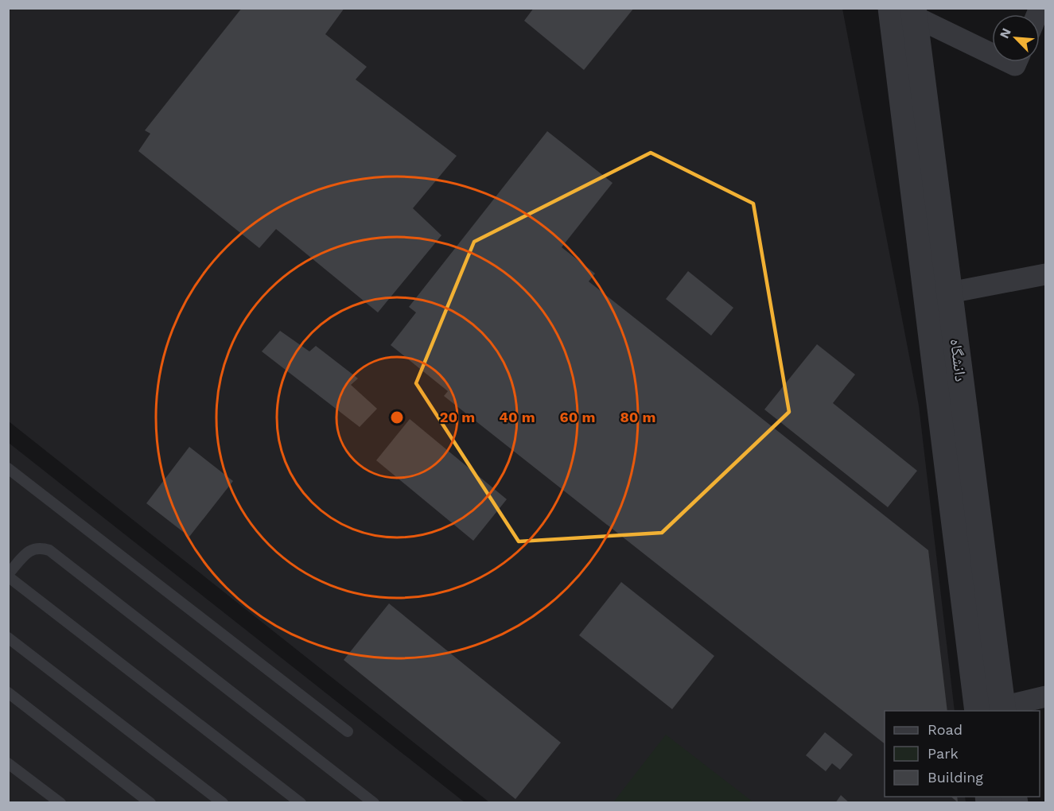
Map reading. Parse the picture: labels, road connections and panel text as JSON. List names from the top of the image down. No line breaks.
{"streets":{"street":["دانشگاه"]},"legend":["Road","Park","Building"],"north":"top left","rings":["20 m","40 m","60 m","80 m"]}
